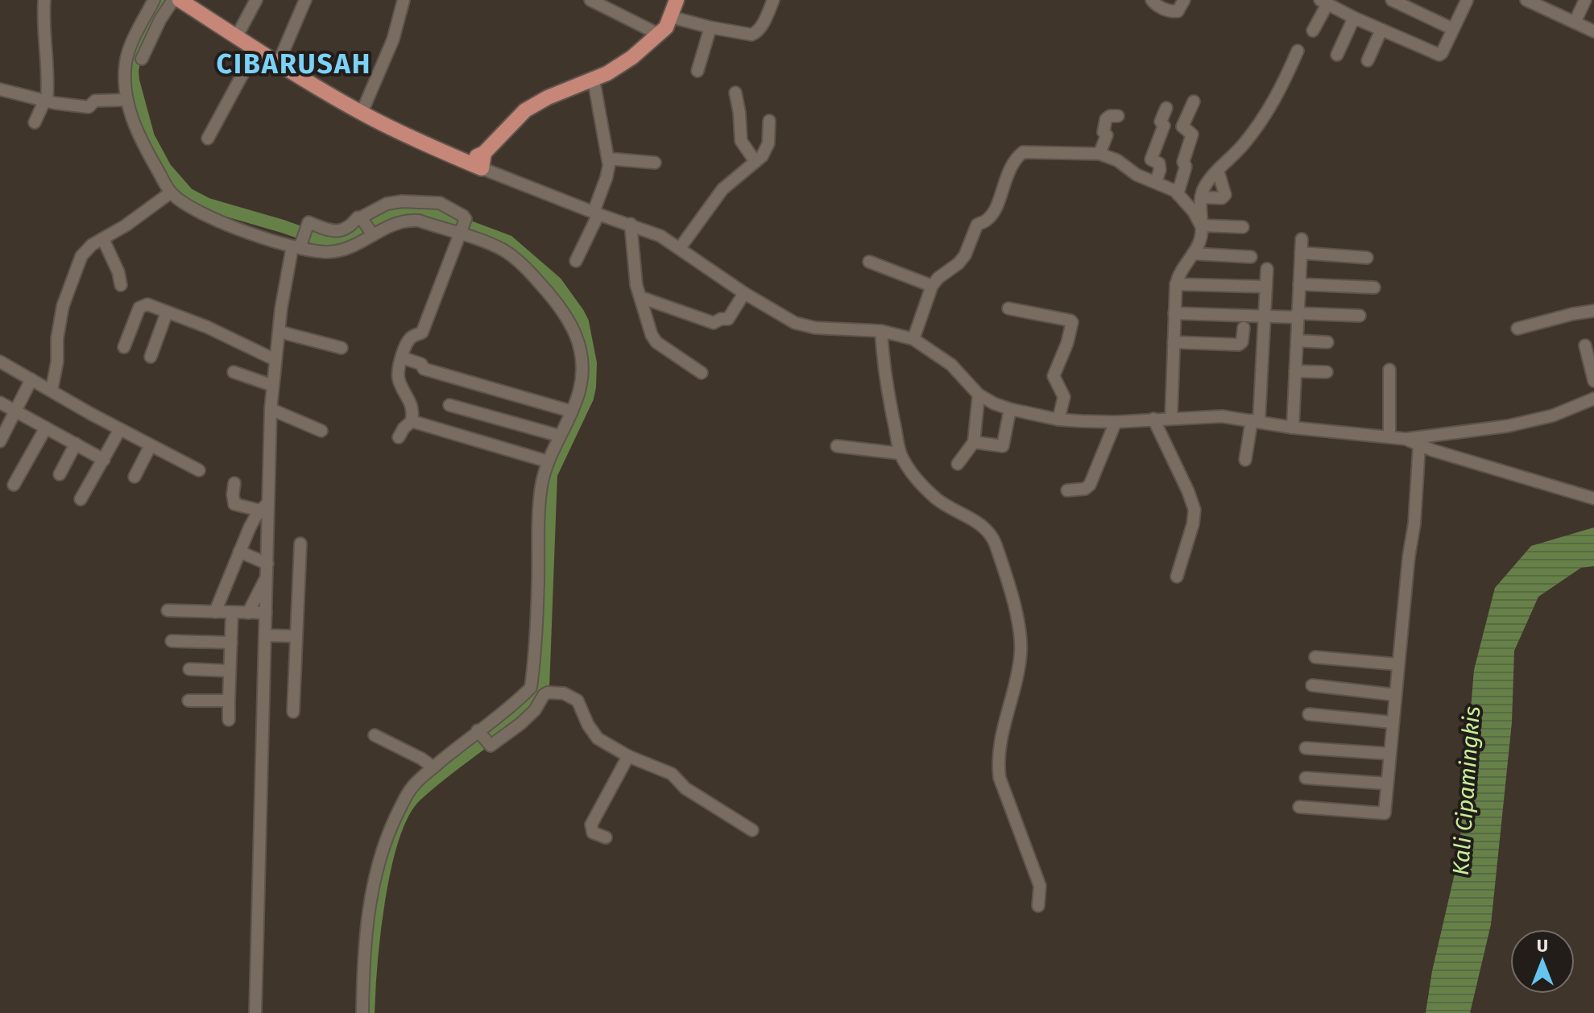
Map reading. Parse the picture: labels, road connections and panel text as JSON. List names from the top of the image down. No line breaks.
{"districts":["CIBARUSAH"],"water":["Kali Cipamingkis"],"north":"top"}
